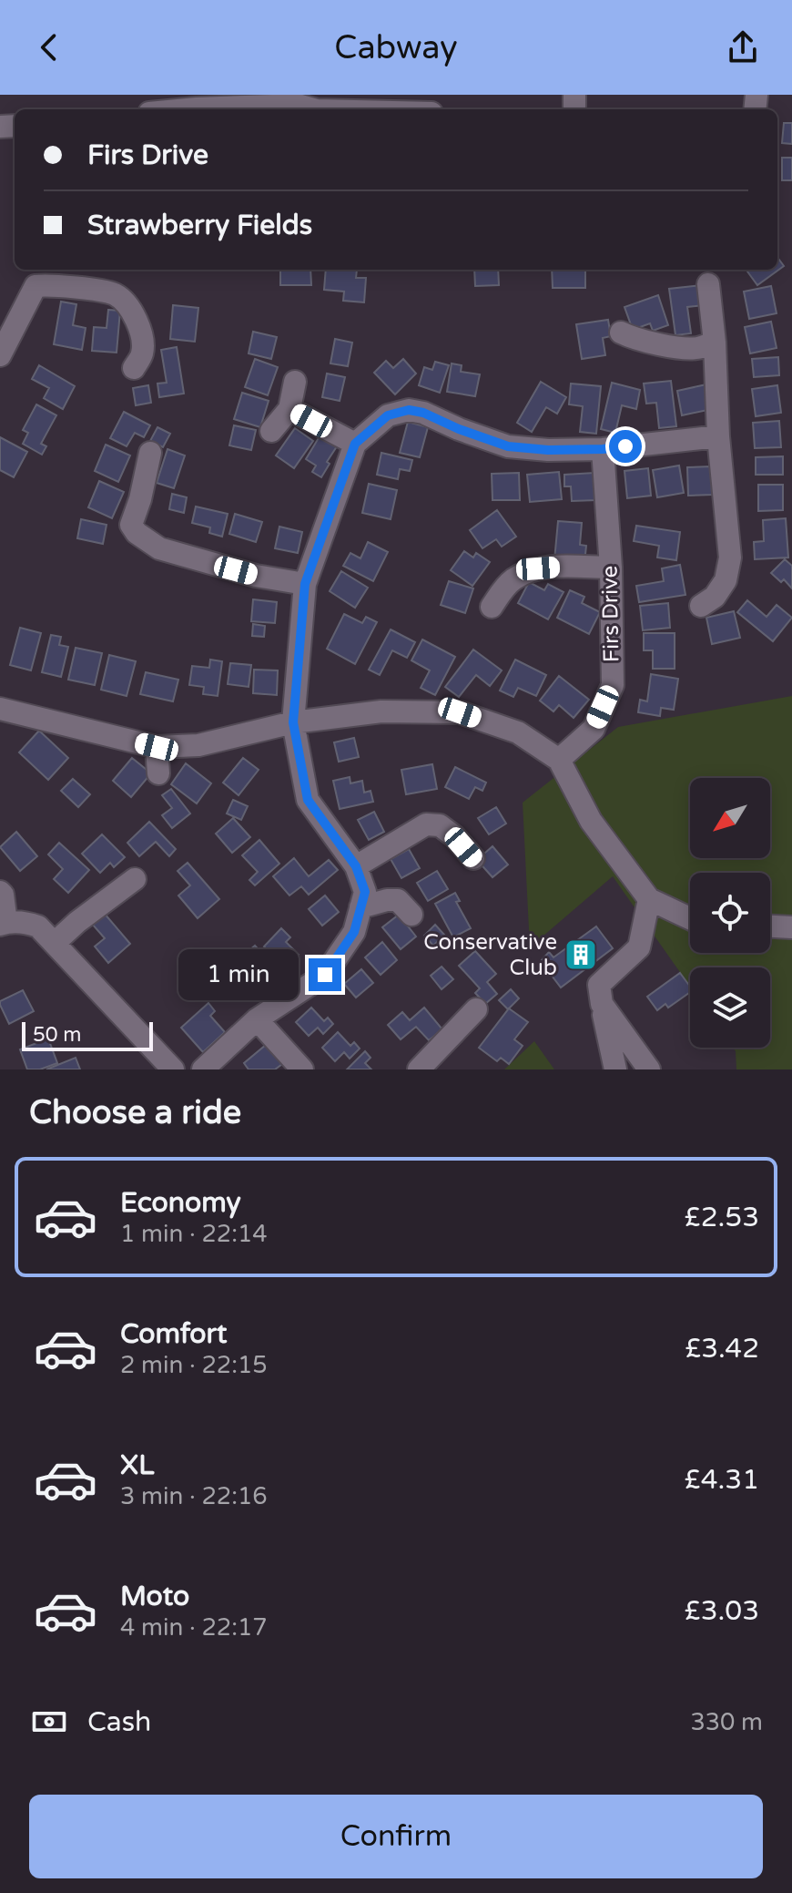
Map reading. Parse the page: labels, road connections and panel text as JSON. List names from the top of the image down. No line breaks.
{"streets":{"street":["Firs Drive"]},"places":{"building":["Conservative Club"]},"scale_bar":"50 m","north":"bottom left","page":{"header":"Cabway","banner":["Firs Drive","Strawberry Fields"],"bubble":"1 min","scale":"50 m","heading":"Choose a ride","list":[{"name":"Economy","note":"1 min · 22:14","value":"£2.53"},{"name":"Comfort","note":"2 min · 22:15","value":"£3.42"},{"name":"XL","note":"3 min · 22:16","value":"£4.31"},{"name":"Moto","note":"4 min · 22:17","value":"£3.03"}],"pay":["Cash","330 m"],"buttons":"Confirm"}}
